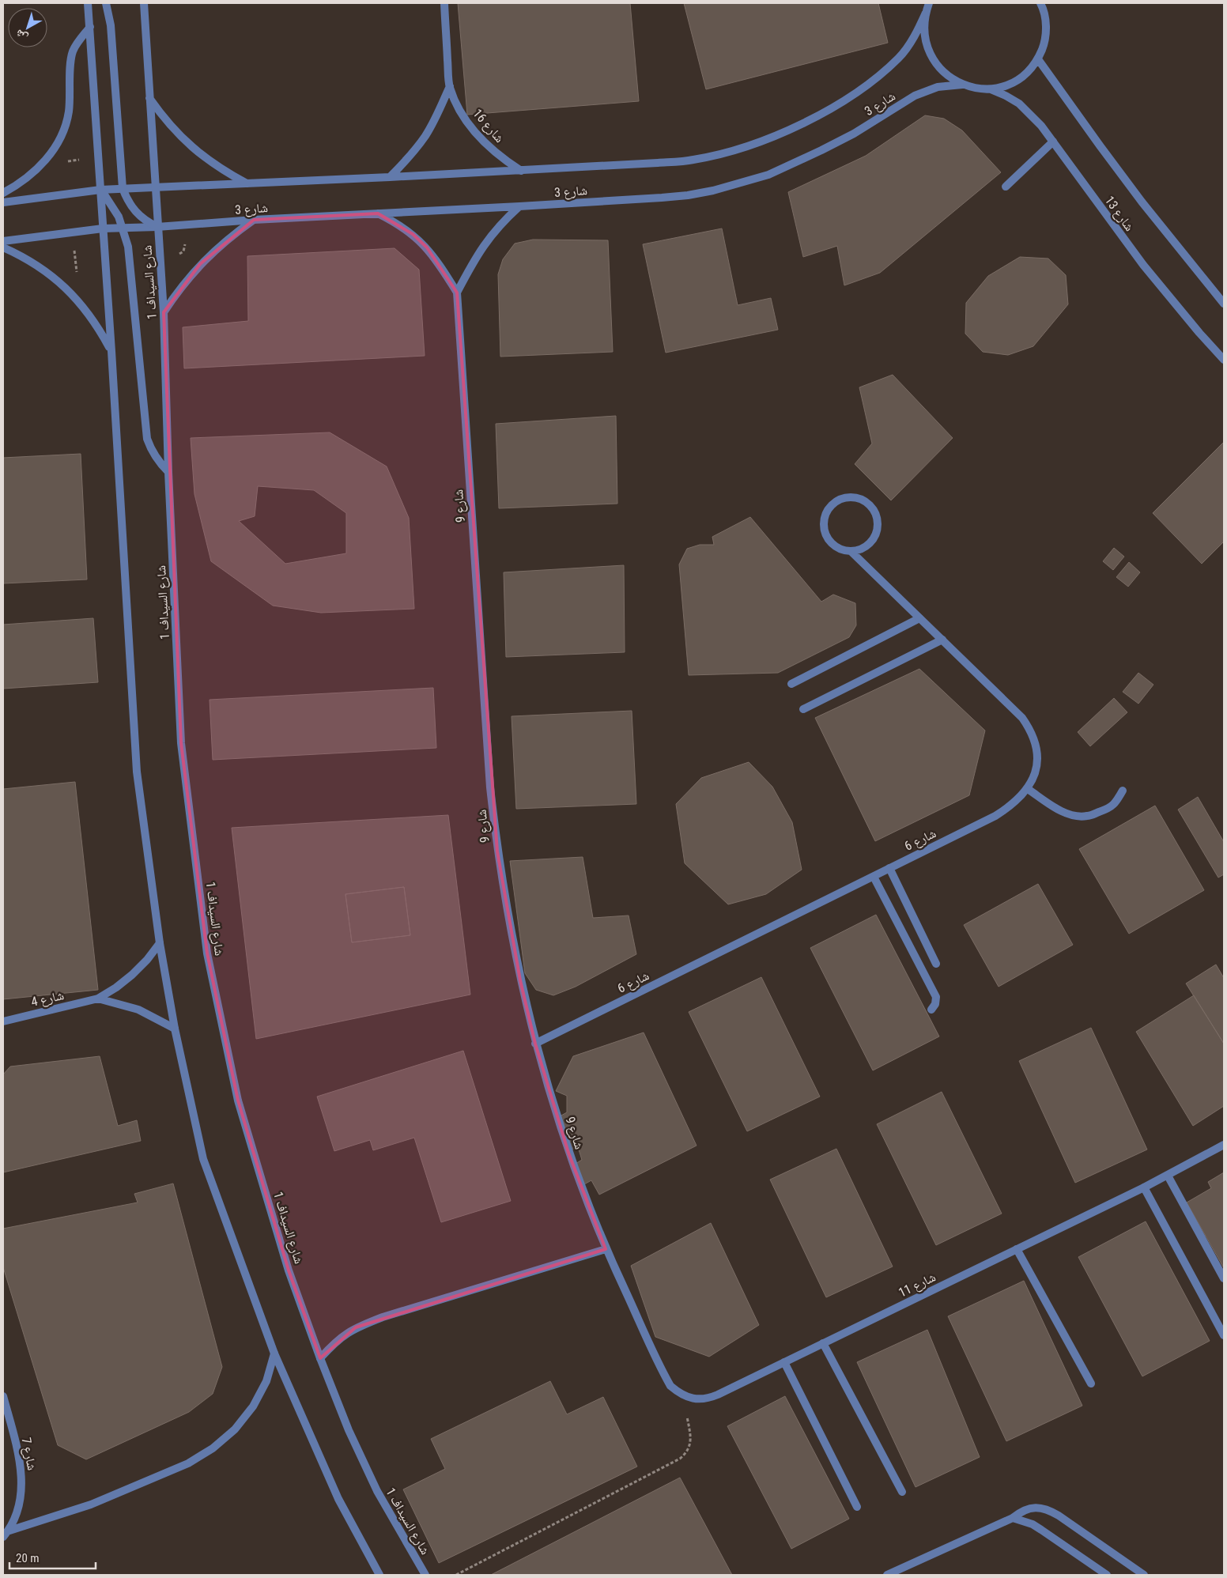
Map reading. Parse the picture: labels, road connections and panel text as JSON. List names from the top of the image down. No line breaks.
{"streets":{"street":["شارع 3","شارع 16","شارع 13","شارع السيداف 1","شارع 9","شارع 6","شارع 4","شارع 11","شارع 7"]},"crossings":[["شارع 3","شارع 16"],["شارع 3","شارع السيداف 1"],["شارع 9","شارع 6"],["شارع 9","شارع 11"]],"scale_bar":"20 m","north":"bottom left"}
